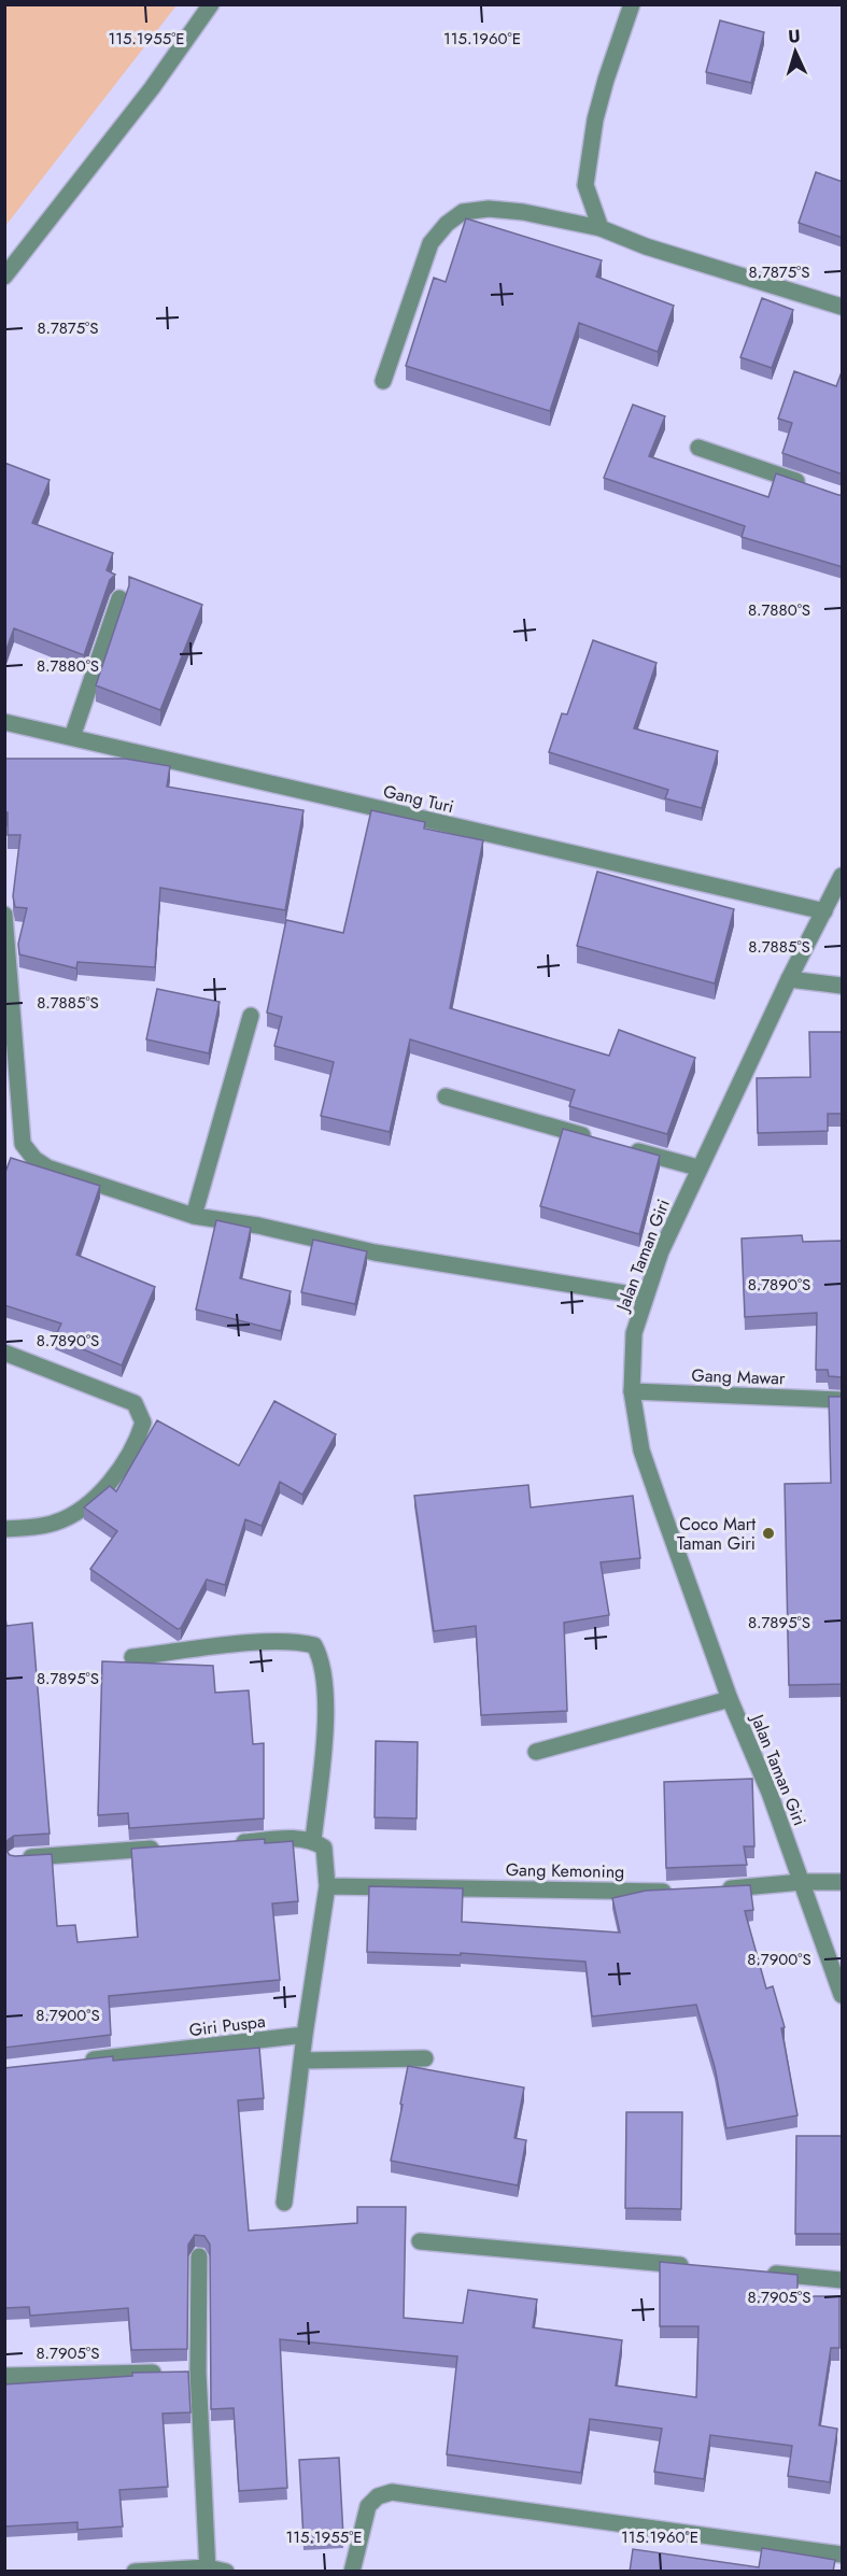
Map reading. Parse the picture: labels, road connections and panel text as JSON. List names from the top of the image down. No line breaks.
{"streets":{"street":["Gang Turi","Jalan Taman Giri","Gang Mawar","Gang Kemoning","Giri Puspa"]},"crossings":[["Gang Turi","Jalan Taman Giri"],["Jalan Taman Giri","Gang Mawar"]],"places":["Coco Mart Taman Giri"],"north":"top","coordinates":["115.1955°E","115.1960°E","8.7875°S","8.7880°S","8.7885°S","8.7890°S","8.7895°S","8.7900°S","8.7905°S"]}
